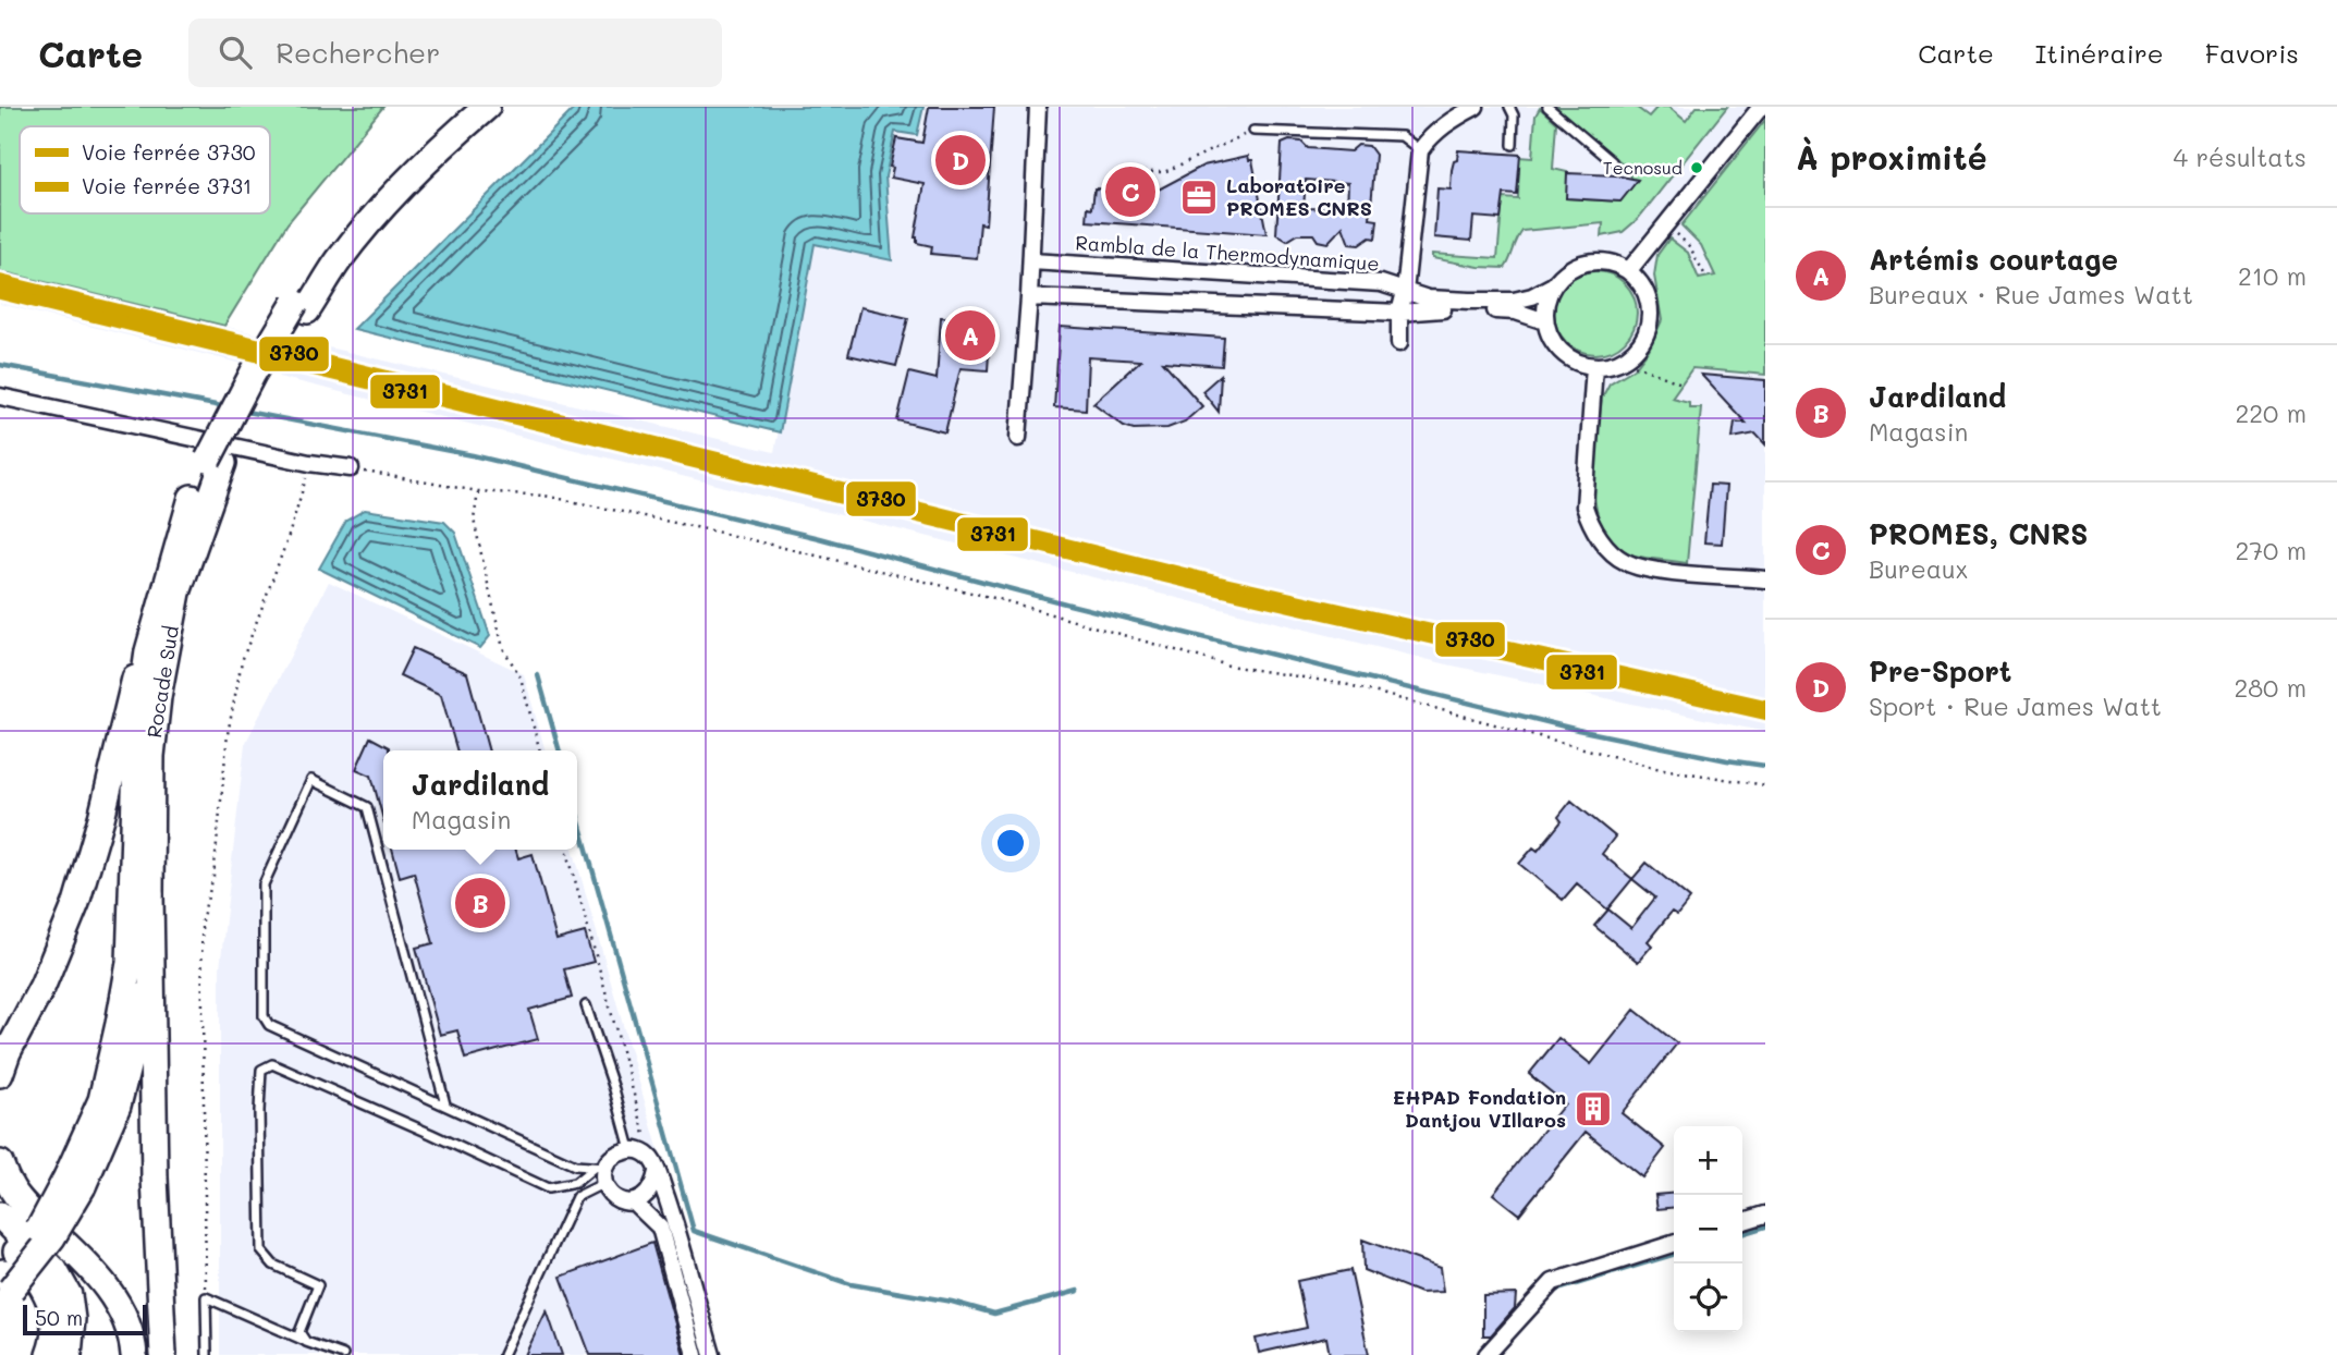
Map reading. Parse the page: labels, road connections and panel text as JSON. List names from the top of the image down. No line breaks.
{"streets":{"main road":["Rocade Sud"],"street":["Rambla de la Thermodynamique"]},"places":{"other":["Tecnosud"],"office":["Laboratoire PROMES CNRS"],"building":["EHPAD Fondation Dantjou VIllaros"]},"lines":["rail line 3730","rail line 3731"],"legend":["Voie ferrée 3730","Voie ferrée 3731"],"scale_bar":"50 m","page":{"header":"Carte","search":"Rechercher","nav":["Carte","Itinéraire","Favoris"],"heading":["À proximité","4 résultats"],"pins":["D","C","A","B"],"list":[{"mark":"A","name":"Artémis courtage","note":"Bureaux · Rue James Watt","value":"210 m"},{"mark":"B","name":"Jardiland","note":"Magasin","value":"220 m"},{"mark":"C","name":"PROMES, CNRS","note":"Bureaux","value":"270 m"},{"mark":"D","name":"Pre-Sport","note":"Sport · Rue James Watt","value":"280 m"}],"popup":["Jardiland","Magasin"],"map_buttons":["+","−"],"scale":"50 m"}}
